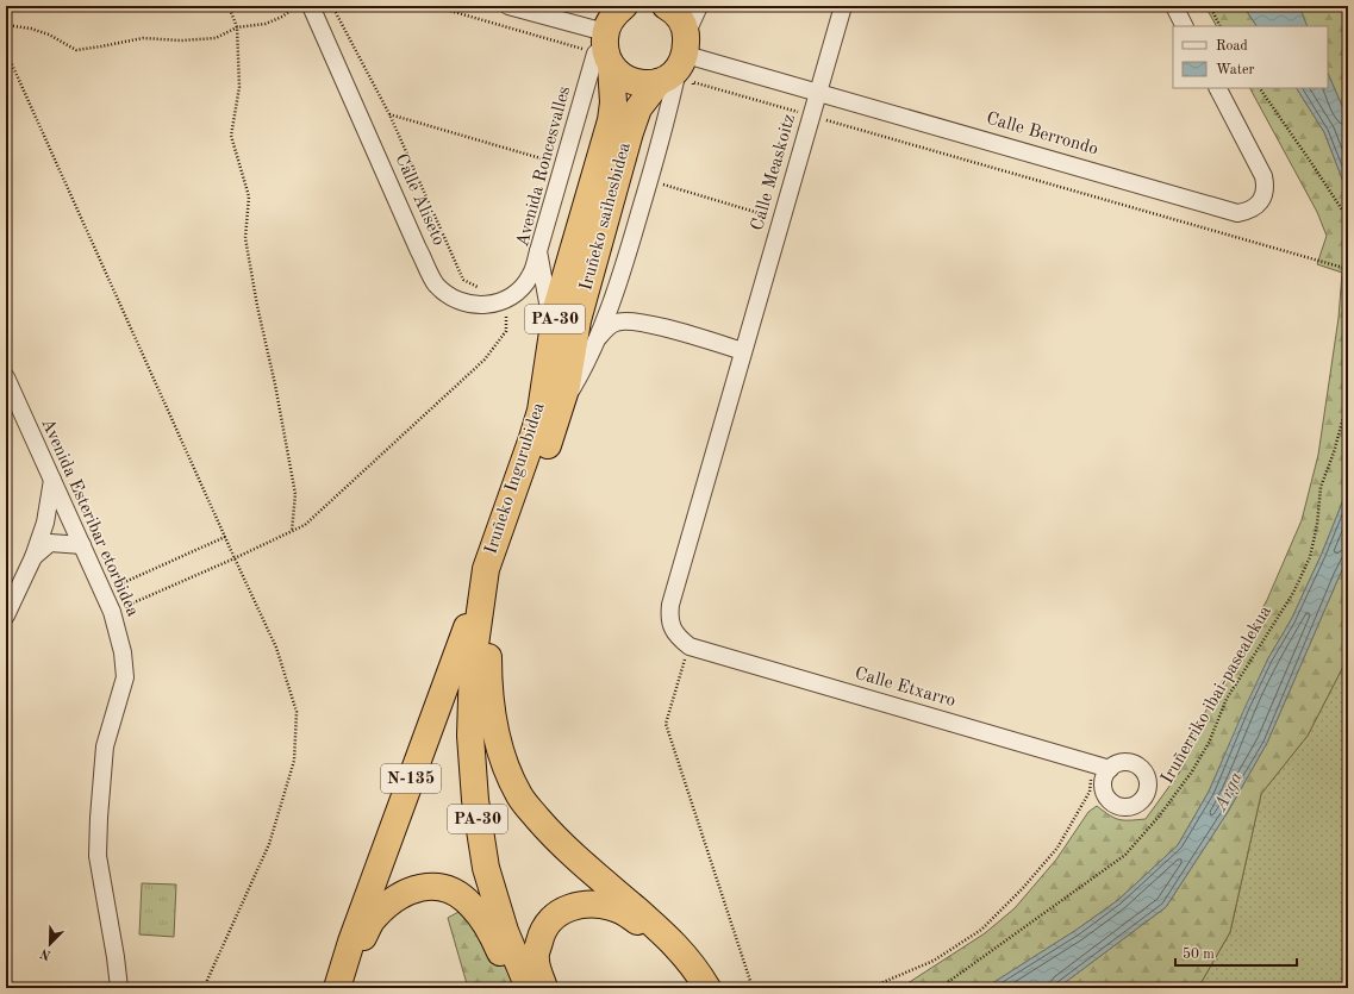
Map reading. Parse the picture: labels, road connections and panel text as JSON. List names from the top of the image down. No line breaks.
{"streets":{"highway":["Iruñeko saihesbidea","PA-30","Iruñeko Ingurubidea","N-135"],"street":["Calle Berrondo","Avenida Roncesvalles","Calle Measkoitz","Calle Aliseto","Avenida Esteribar etorbidea","Calle Etxarro"],"path":["Iruñerriko ibai-pasealekua"]},"crossings":[["Calle Berrondo","Calle Measkoitz"],["Calle Berrondo","Iruñeko saihesbidea"],["Avenida Roncesvalles","Calle Aliseto"],["Avenida Roncesvalles","Iruñeko Ingurubidea"],["Calle Measkoitz","Calle Etxarro"],["Iruñeko saihesbidea","Iruñeko Ingurubidea"],["Iruñeko Ingurubidea","N-135"]],"water":["Arga"],"legend":["Road","Water"],"scale_bar":"50 m","north":"bottom left"}
